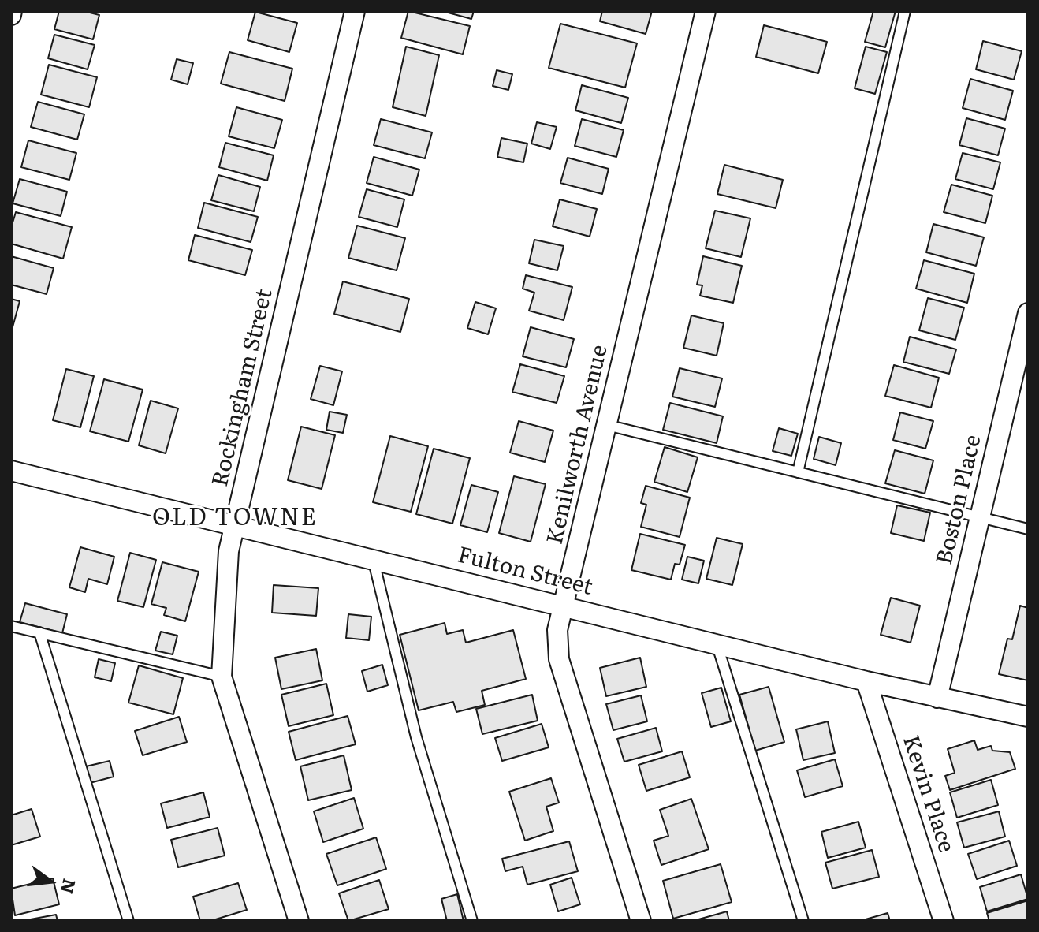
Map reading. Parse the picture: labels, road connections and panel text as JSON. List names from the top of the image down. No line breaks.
{"streets":{"street":["Rockingham Street","Kenilworth Avenue","Boston Place","Fulton Street","Kevin Place"]},"crossings":[["Rockingham Street","Fulton Street"],["Kenilworth Avenue","Fulton Street"],["Boston Place","Fulton Street"],["Fulton Street","Kevin Place"]],"districts":["OLD TOWNE"],"north":"right"}
